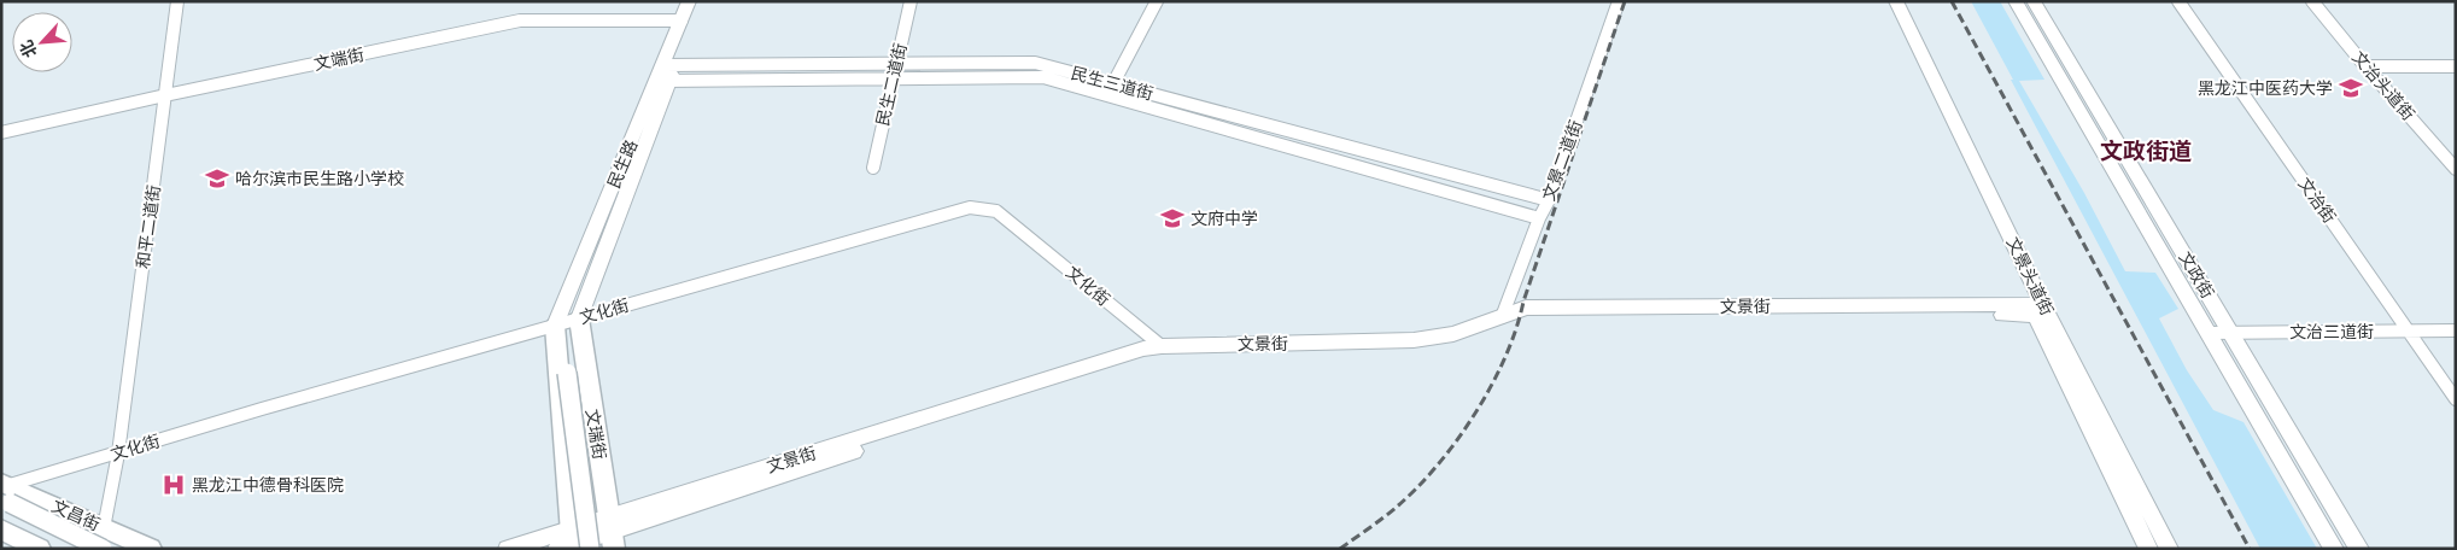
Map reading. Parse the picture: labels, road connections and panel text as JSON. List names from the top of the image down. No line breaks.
{"streets":{"highway":["文瑞街","文昌街"],"main road":["民生路","文政街","文景头道街","文景街"],"street":["文端街","民生三道街","民生二道街","文治头道街","文景二道街","文治街","和平二道街","文化街","文治三道街"]},"crossings":[["文端街","民生路"],["文端街","和平二道街"],["民生三道街","民生二道街"],["民生三道街","文景二道街"],["民生三道街","民生路"],["文景二道街","文景街"],["民生路","文化街"],["民生路","文瑞街"],["文治街","文治三道街"],["和平二道街","文化街"],["和平二道街","文昌街"],["文政街","文治三道街"],["文景头道街","文景街"],["文化街","文景街"],["文化街","文瑞街"],["文化街","文昌街"],["文景街","文瑞街"]],"districts":["文政街道"],"places":{"school or university":["黑龙江中医药大学","哈尔滨市民生路小学校","文府中学"],"hospital":["黑龙江中德骨科医院"]},"north":"bottom left"}
